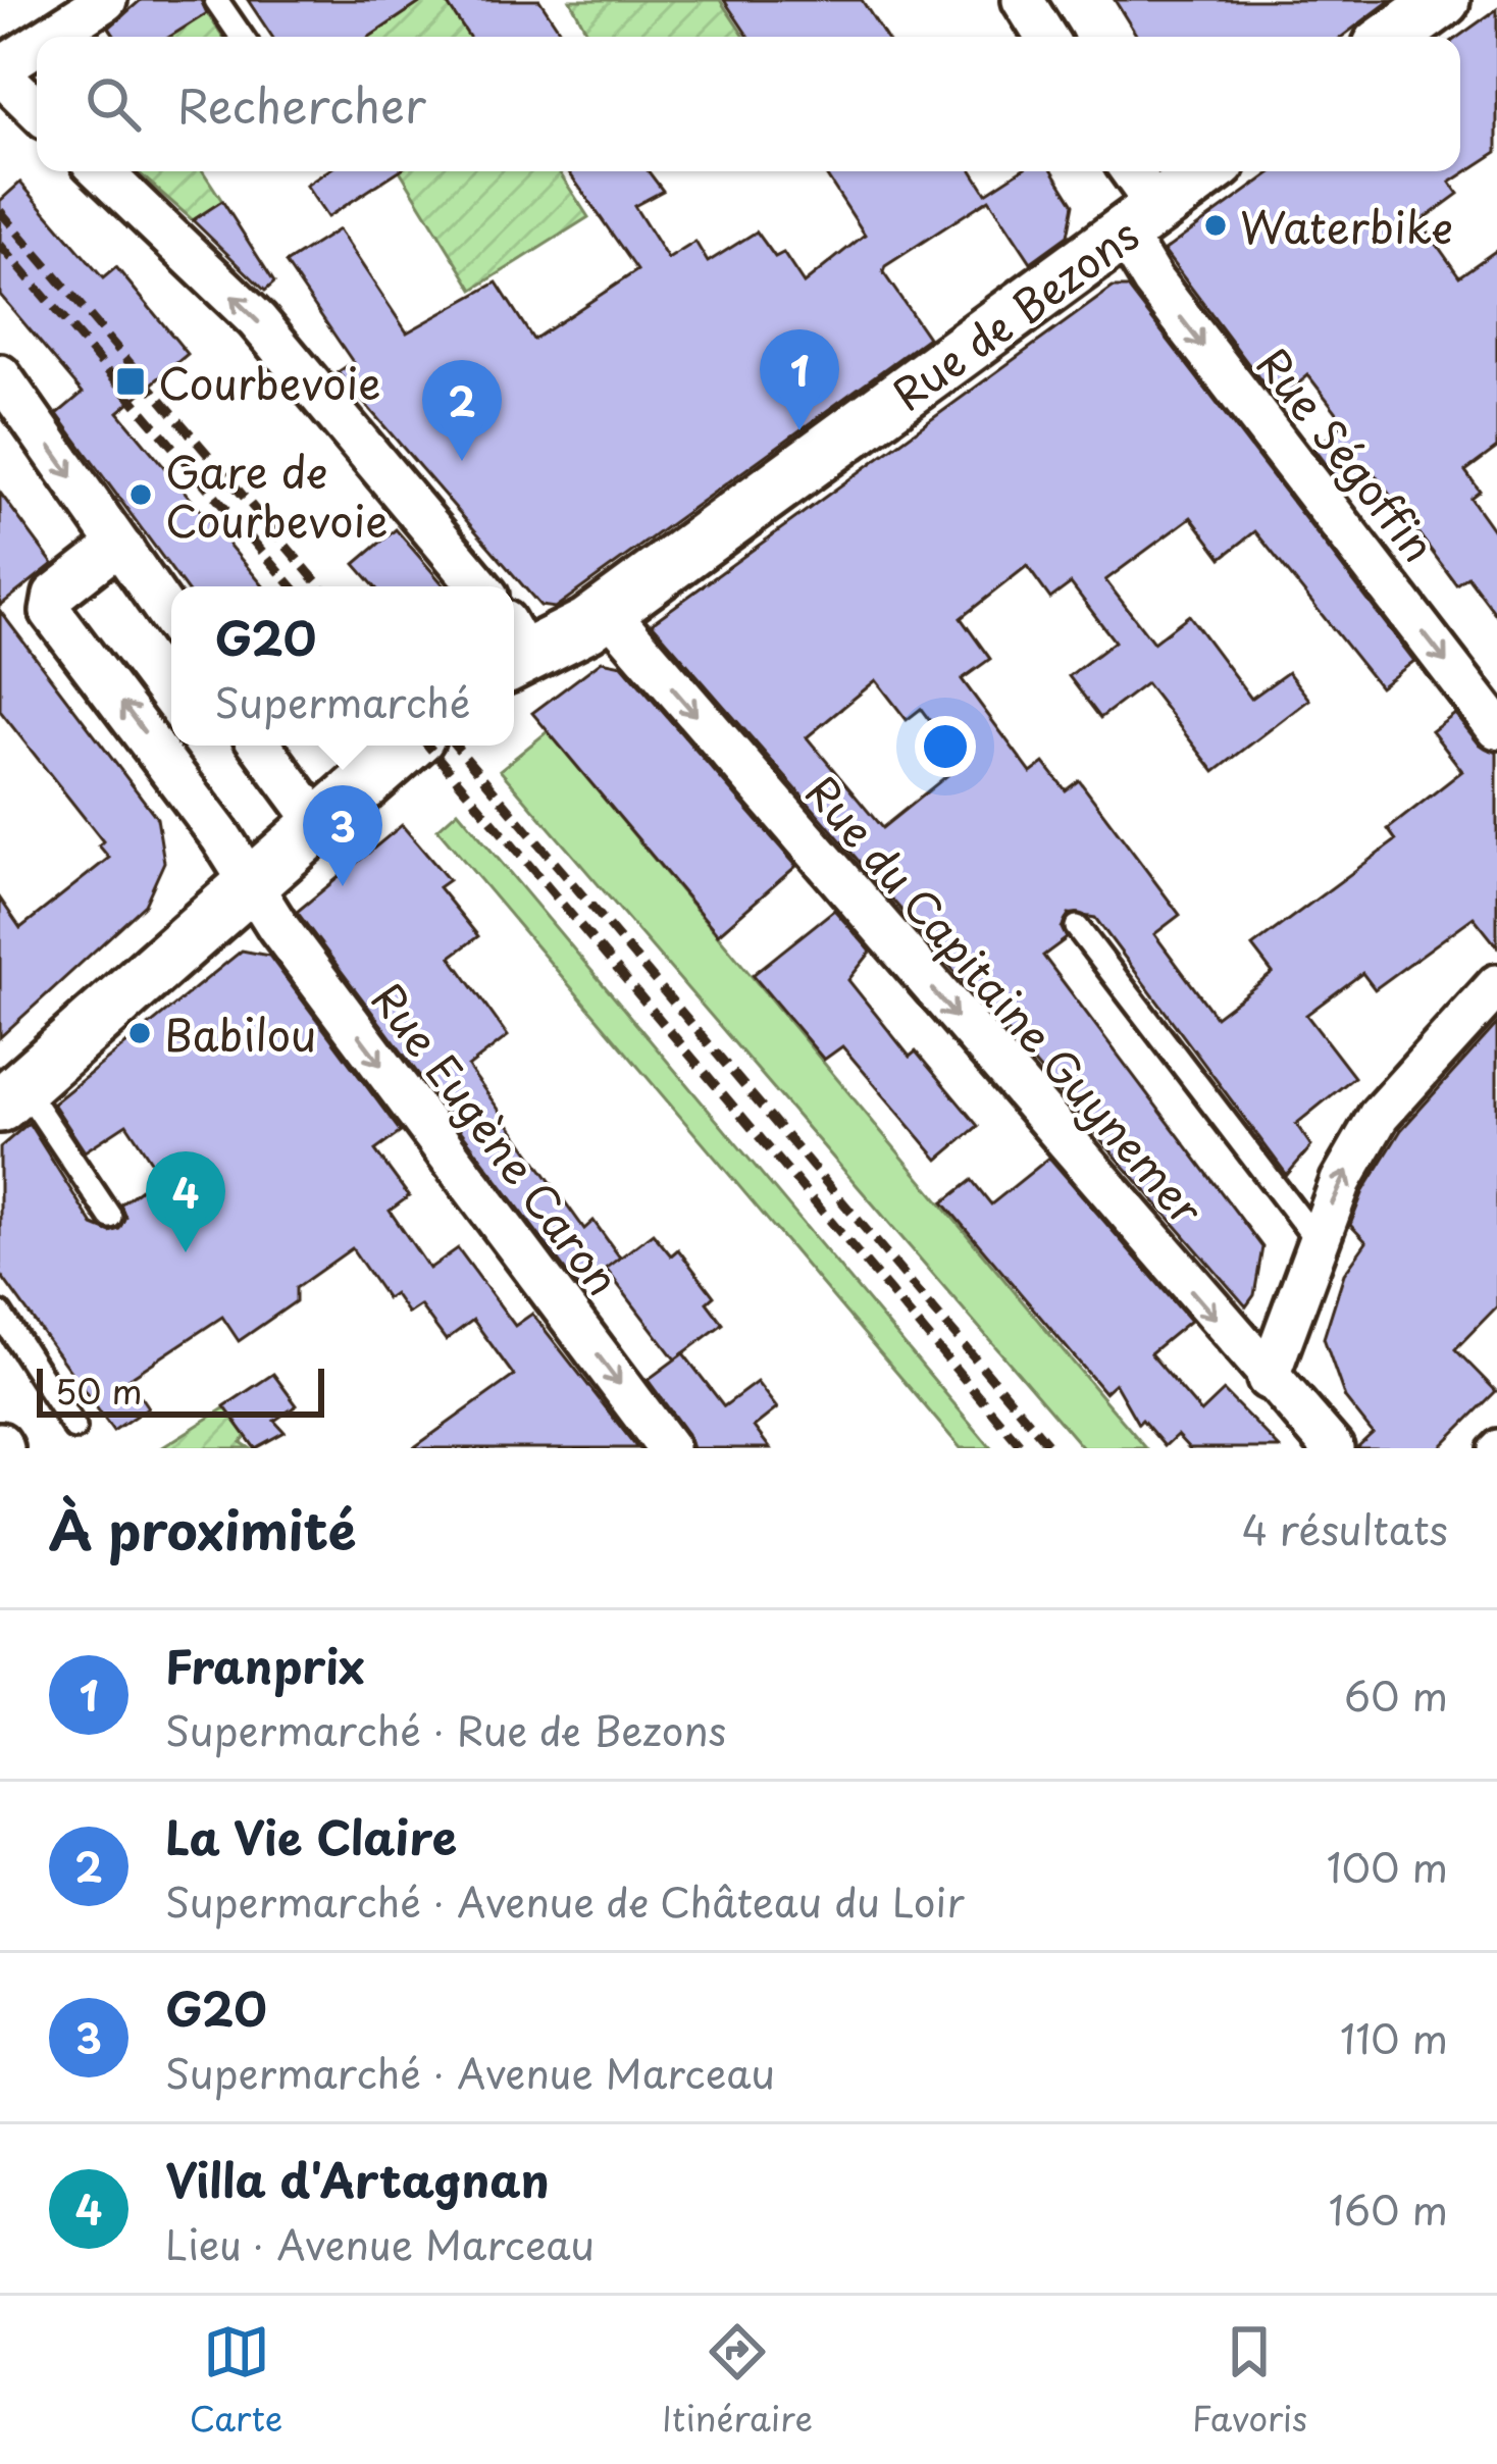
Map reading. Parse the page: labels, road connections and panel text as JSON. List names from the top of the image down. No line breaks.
{"streets":{"street":["Rue de Bezons","Rue Ségoffin","Rue du Capitaine Guynemer","Rue Eugène Caron"]},"crossings":[["Rue de Bezons","Rue Ségoffin"],["Rue de Bezons","Rue du Capitaine Guynemer"]],"one_way":["Rue Ségoffin","Rue du Capitaine Guynemer"],"places":{"other":["Waterbike","Gare de Courbevoie","Babilou"],"transit":["Courbevoie"]},"scale_bar":"50 m","page":{"search":"Rechercher","pins":["1","2","3","4"],"popup":["G20","Supermarché"],"scale":"50 m","heading":["À proximité","4 résultats"],"list":[{"mark":"1","name":"Franprix","note":"Supermarché · Rue de Bezons","value":"60 m"},{"mark":"2","name":"La Vie Claire","note":"Supermarché · Avenue de Château du Loir","value":"100 m"},{"mark":"3","name":"G20","note":"Supermarché · Avenue Marceau","value":"110 m"},{"mark":"4","name":"Villa d'Artagnan","note":"Lieu · Avenue Marceau","value":"160 m"}],"nav":["Carte","Itinéraire","Favoris"]}}
